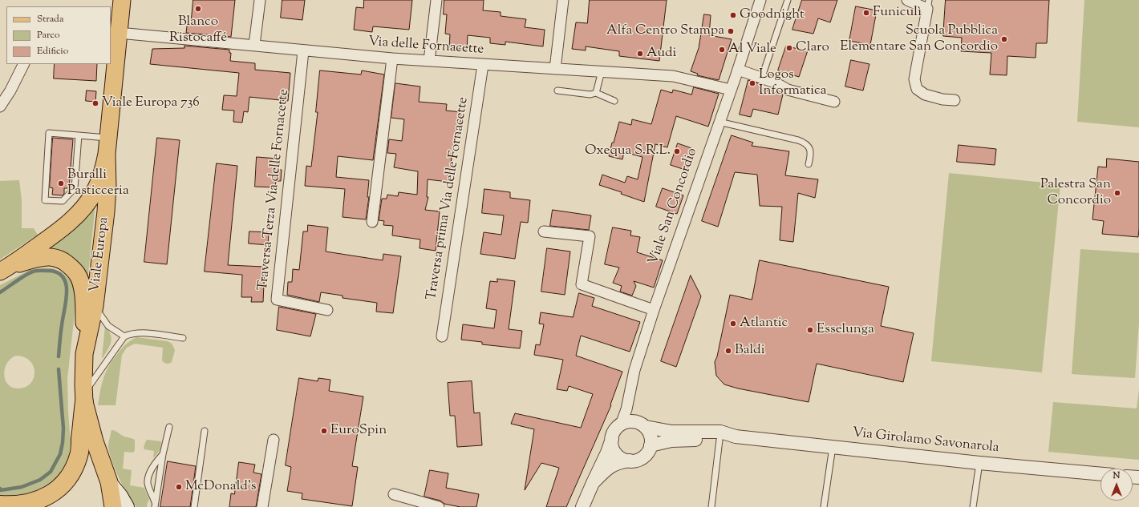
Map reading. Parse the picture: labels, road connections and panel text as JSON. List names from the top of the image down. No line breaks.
{"streets":{"main road":["Viale Europa"],"street":["Via delle Fornacette","Traversa Terza Via delle Fornacette","Traversa prima Via delle Fornacette","Viale San Concordio","Via Girolamo Savonarola"]},"crossings":[["Via delle Fornacette","Traversa Terza Via delle Fornacette"],["Via delle Fornacette","Traversa prima Via delle Fornacette"],["Via delle Fornacette","Viale San Concordio"],["Via delle Fornacette","Viale Europa"],["Viale San Concordio","Via Girolamo Savonarola"]],"places":["Blanco Ristocaffé","Funiculì","Goodnight","Alfa Centro Stampa","Scuola Pubblica Elementare San Concordio","Claro","Al Viale","Audi","Logos Informatica","Viale Europa 736","Oxequa S.R.L.","Buralli Pasticceria","Palestra San Concordio","Atlantic","Esselunga","Baldi","EuroSpin","McDonald's"],"legend":["Strada","Parco","Edificio"],"north":"top"}
